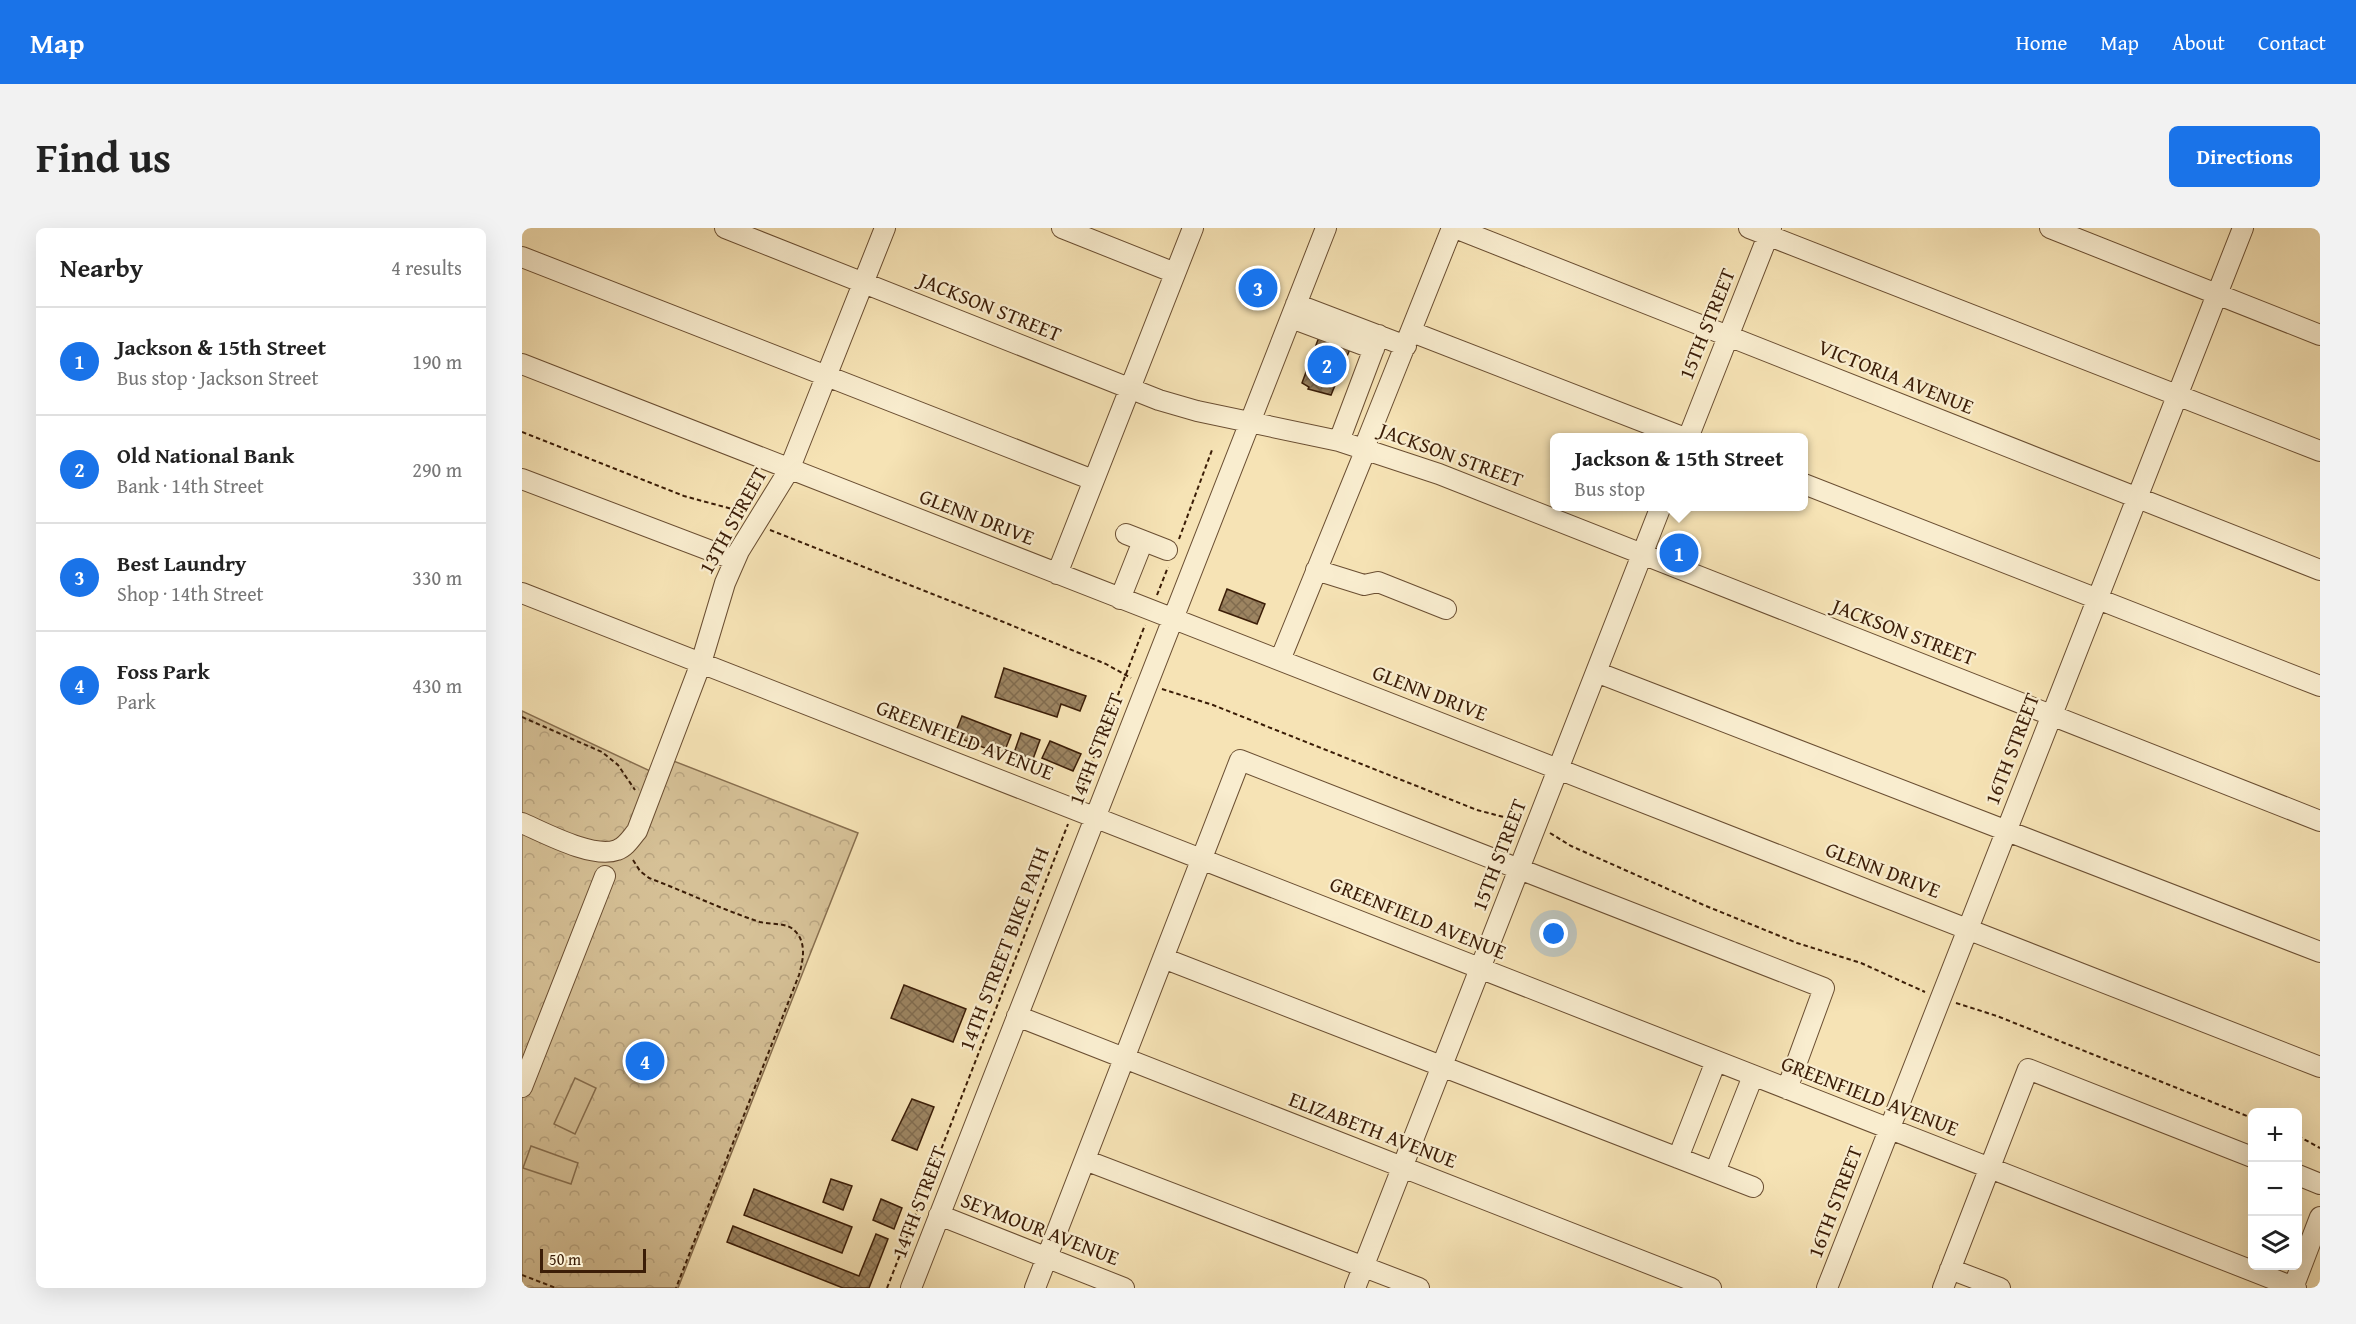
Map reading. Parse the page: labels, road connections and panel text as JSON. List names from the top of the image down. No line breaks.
{"streets":{"street":["JACKSON STREET","15TH STREET","VICTORIA AVENUE","GLENN DRIVE","13TH STREET","GREENFIELD AVENUE","14TH STREET","16TH STREET","ELIZABETH AVENUE","SEYMOUR AVENUE"],"path":["14TH STREET BIKE PATH"]},"crossings":[["JACKSON STREET","15TH STREET"],["JACKSON STREET","13TH STREET"],["JACKSON STREET","14TH STREET"],["JACKSON STREET","16TH STREET"],["15TH STREET","VICTORIA AVENUE"],["15TH STREET","GLENN DRIVE"],["15TH STREET","GREENFIELD AVENUE"],["15TH STREET","ELIZABETH AVENUE"],["VICTORIA AVENUE","16TH STREET"],["GLENN DRIVE","13TH STREET"],["GLENN DRIVE","14TH STREET"],["GLENN DRIVE","16TH STREET"],["13TH STREET","GREENFIELD AVENUE"],["GREENFIELD AVENUE","14TH STREET"],["GREENFIELD AVENUE","16TH STREET"],["GREENFIELD AVENUE","14TH STREET BIKE PATH"],["14TH STREET","ELIZABETH AVENUE"],["14TH STREET","SEYMOUR AVENUE"]],"scale_bar":"50 m","page":{"header":"Map","nav":["Home","Map","About","Contact"],"title":"Find us","buttons":"Directions","heading":["Nearby","4 results"],"pins":["3","2","1","4"],"list":[{"mark":"1","name":"Jackson & 15th Street","note":"Bus stop · Jackson Street","value":"190 m"},{"mark":"2","name":"Old National Bank","note":"Bank · 14th Street","value":"290 m"},{"mark":"3","name":"Best Laundry","note":"Shop · 14th Street","value":"330 m"},{"mark":"4","name":"Foss Park","note":"Park","value":"430 m"}],"popup":["Jackson & 15th Street","Bus stop"],"map_buttons":["+","−"],"scale":"50 m"}}
